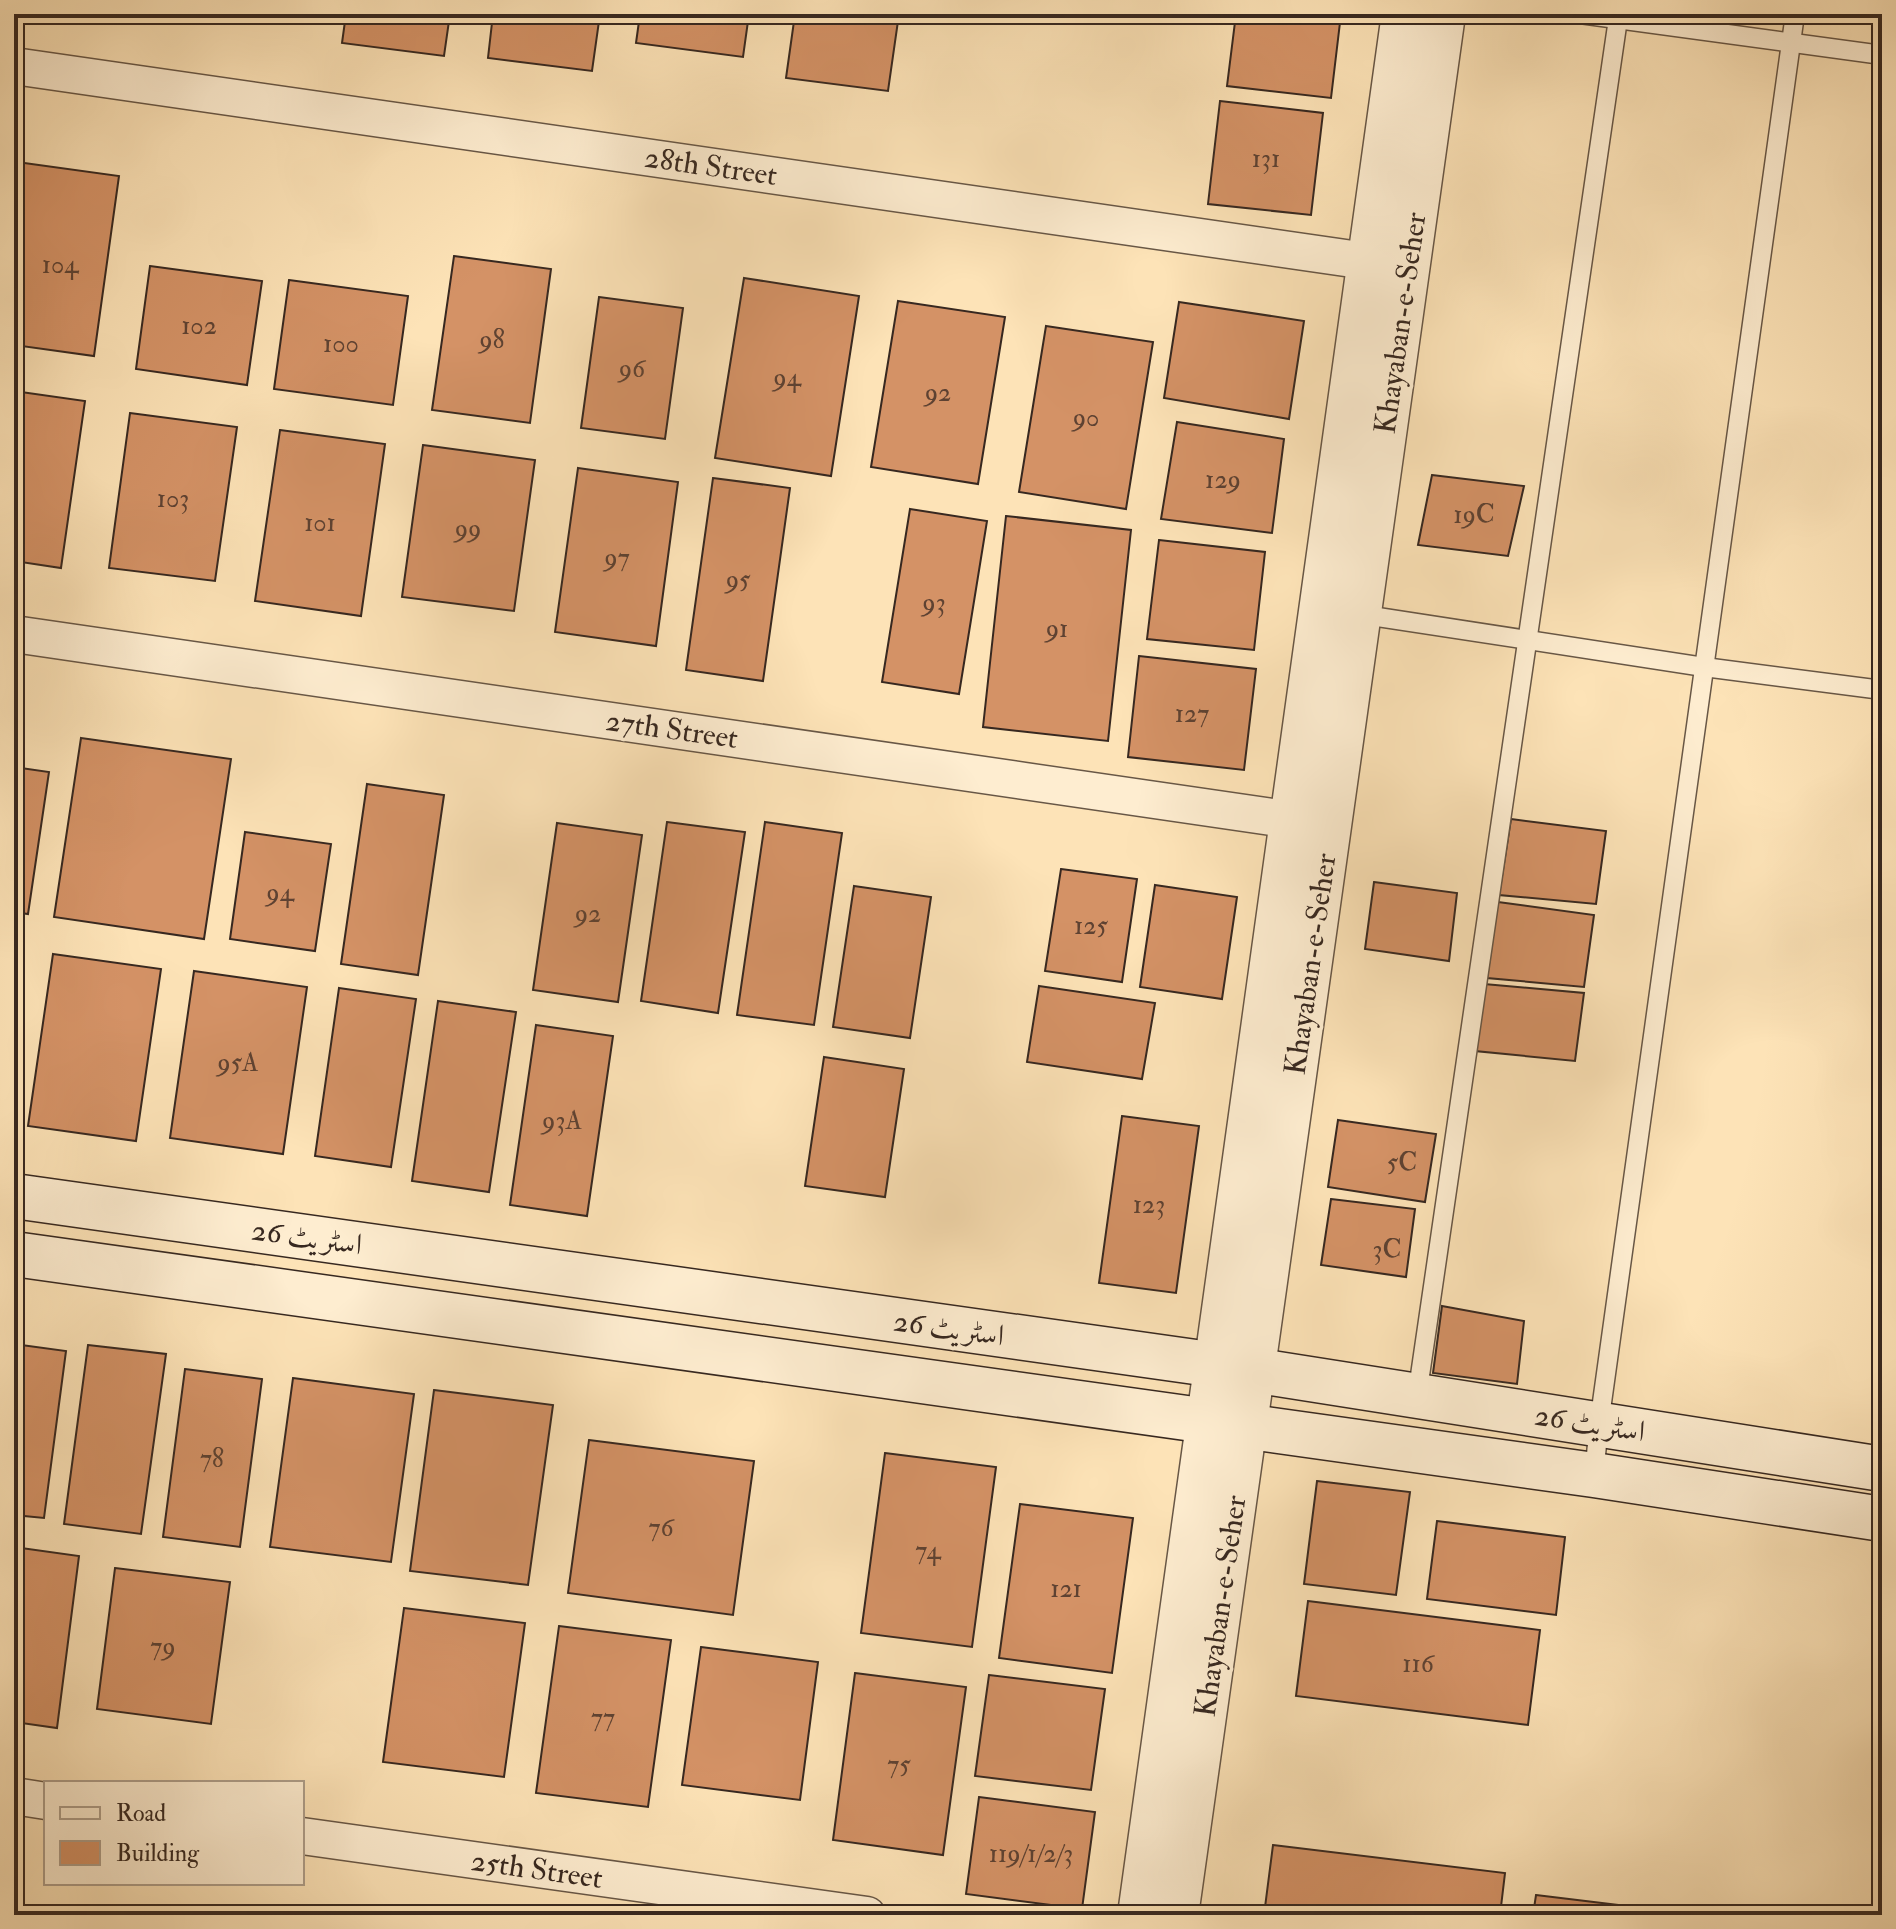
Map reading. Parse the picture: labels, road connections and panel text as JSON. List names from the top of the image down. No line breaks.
{"streets":{"main road":["Khayaban-e-Seher","اسٹریٹ 26"],"street":["28th Street","27th Street","25th Street"]},"crossings":[["28th Street","Khayaban-e-Seher"],["Khayaban-e-Seher","27th Street"],["Khayaban-e-Seher","اسٹریٹ 26"]],"house_numbers":["131","104","102","98","100","96","94","92","90","129","103","19C","101","99","97","95","93","91","127","94","92","125","95A","93A","5C","123","3C","78","76","74","121","79","116","77","75","119/1/2/3"],"legend":["Road","Building"]}
